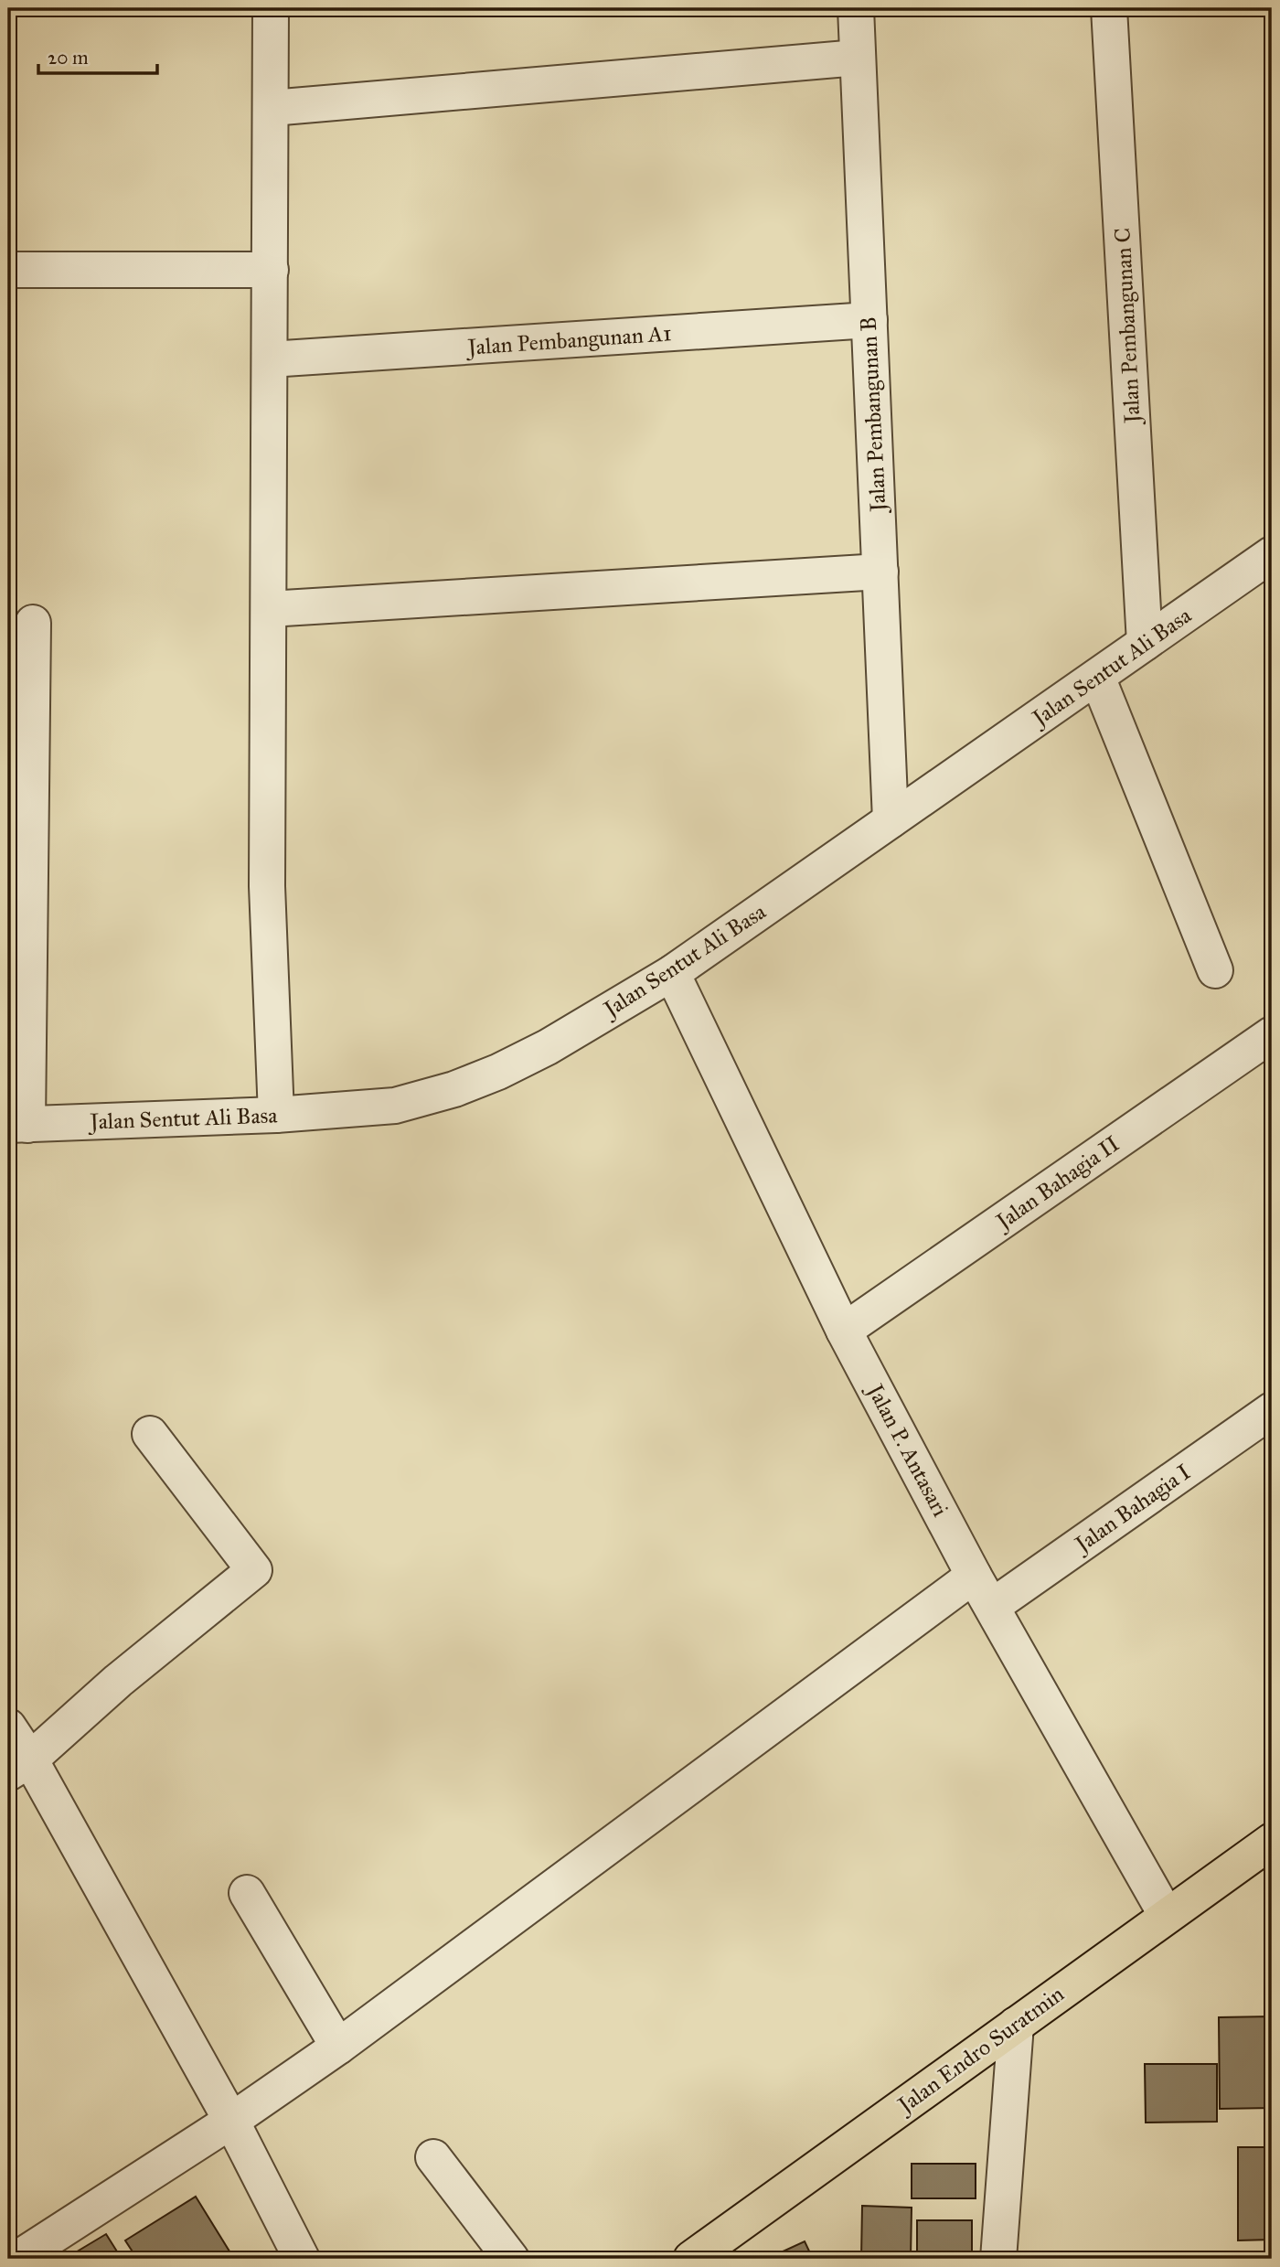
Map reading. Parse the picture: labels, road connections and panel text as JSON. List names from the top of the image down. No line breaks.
{"streets":{"main road":["Jalan Endro Suratmin"],"street":["Jalan Pembangunan C","Jalan Pembangunan A1","Jalan Pembangunan B","Jalan Sentut Ali Basa","Jalan Bahagia II","Jalan P. Antasari","Jalan Bahagia I"]},"crossings":[["Jalan Pembangunan C","Jalan Sentut Ali Basa"],["Jalan Pembangunan A1","Jalan Pembangunan B"],["Jalan Pembangunan B","Jalan Sentut Ali Basa"],["Jalan Sentut Ali Basa","Jalan P. Antasari"],["Jalan Bahagia II","Jalan P. Antasari"],["Jalan P. Antasari","Jalan Bahagia I"],["Jalan P. Antasari","Jalan Endro Suratmin"]],"scale_bar":"20 m"}
